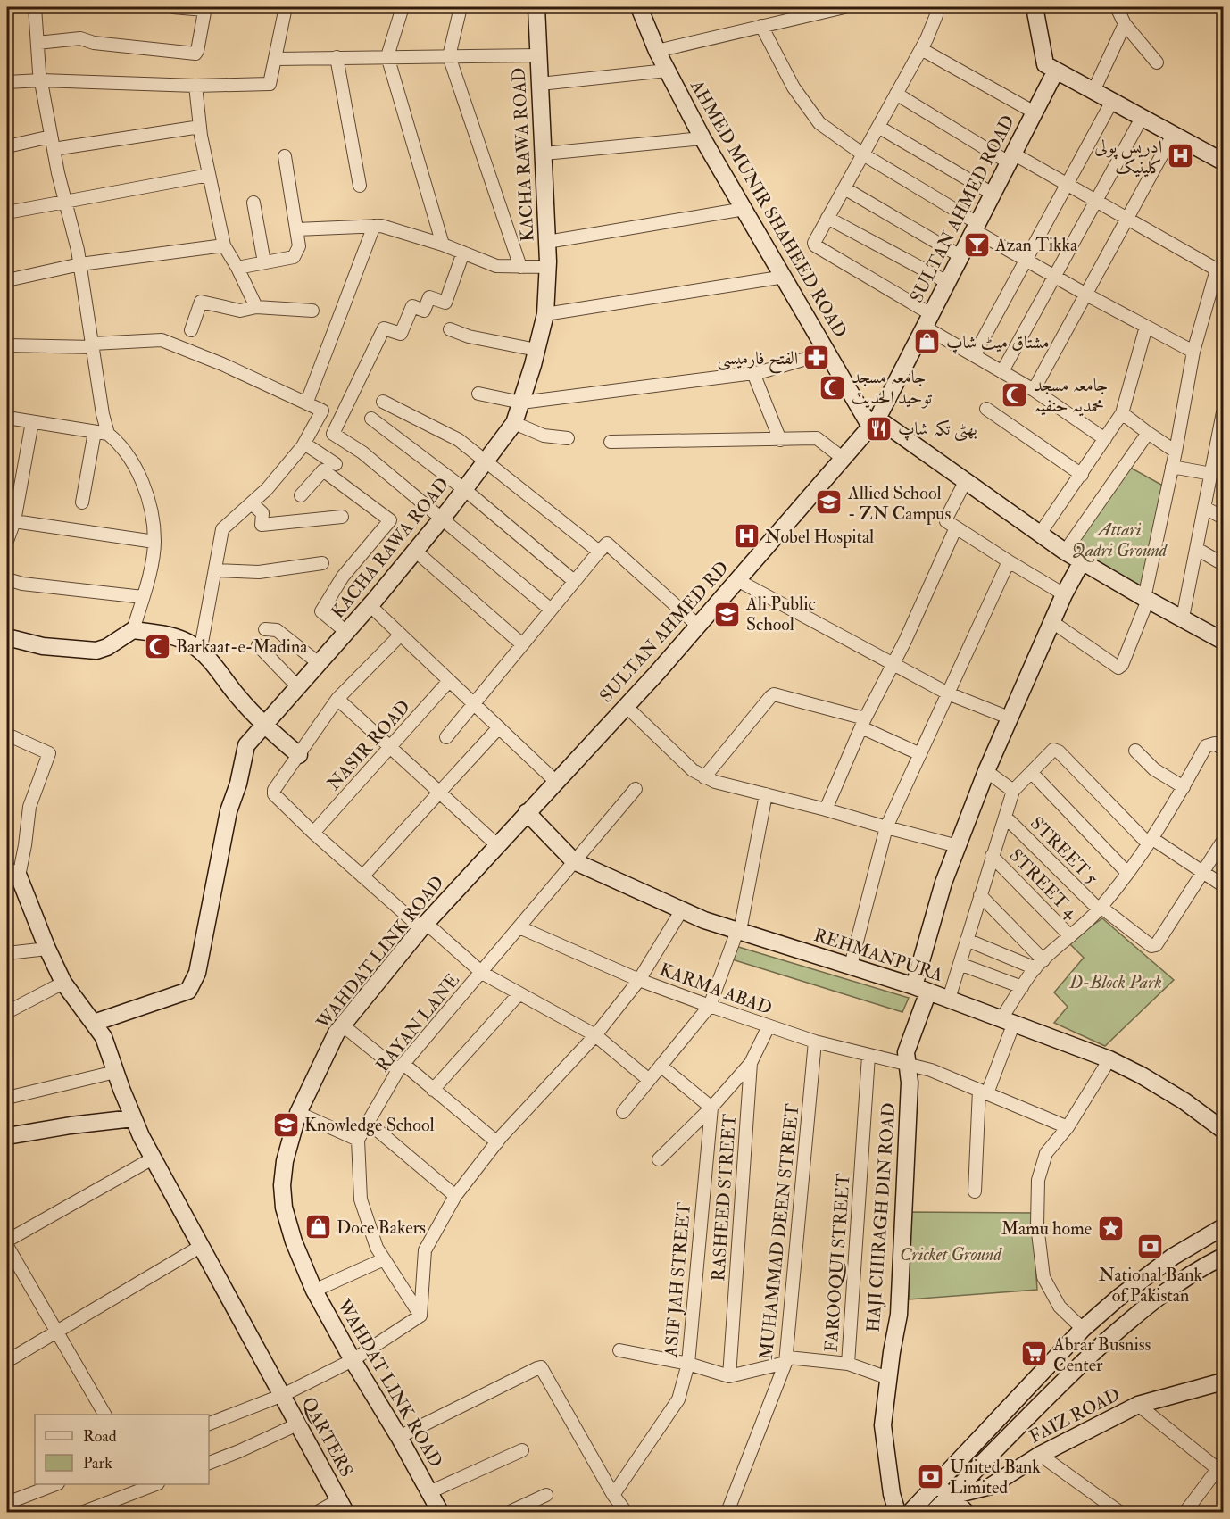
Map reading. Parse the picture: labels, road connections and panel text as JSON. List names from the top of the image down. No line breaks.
{"streets":{"street":["KACHA RAWA ROAD","AHMED MUNIR SHAHEED ROAD","SULTAN AHMED ROAD","SULTAN AHMED RD","NASIR ROAD","STREET 5","STREET 4","WAHDAT LINK ROAD","REHMANPURA","KARMA ABAD","RAYAN LANE","RASHEED STREET","HAJI CHIRAGH DIN ROAD","MUHAMMAD DEEN STREET","FAROOQUI STREET","ASIF JAH STREET","FAIZ ROAD","QARTERS"]},"crossings":[["AHMED MUNIR SHAHEED ROAD","SULTAN AHMED ROAD"],["AHMED MUNIR SHAHEED ROAD","SULTAN AHMED RD"],["SULTAN AHMED ROAD","SULTAN AHMED RD"],["SULTAN AHMED RD","WAHDAT LINK ROAD"],["SULTAN AHMED RD","REHMANPURA"],["WAHDAT LINK ROAD","REHMANPURA"],["REHMANPURA","RAYAN LANE"],["REHMANPURA","HAJI CHIRAGH DIN ROAD"],["KARMA ABAD","RAYAN LANE"],["KARMA ABAD","RASHEED STREET"],["KARMA ABAD","HAJI CHIRAGH DIN ROAD"],["KARMA ABAD","MUHAMMAD DEEN STREET"],["KARMA ABAD","FAROOQUI STREET"],["RASHEED STREET","FAROOQUI STREET"],["MUHAMMAD DEEN STREET","FAROOQUI STREET"]],"parks":["Attari Qadri Ground","D-Block Park","Cricket Ground"],"places":{"hospital":["ادریس پولی کلینیک","Nobel Hospital"],"bar":["Azan Tikka"],"shop":["مشتاق میٹ شاپ","Doce Bakers"],"pharmacy":["الفتح فارمیسی"],"mosque":["جامعہ مسجد توحید الحدیٽ","جامعہ مسجد محمدیہ حنفیہ","Barkaat-e-Madina"],"restaurant":["بھٹی تکہ شاپ"],"school or university":["Allied School - ZN Campus","Ali Public School","Knowledge School"],"place":["Mamu home"],"bank":["National Bank of Pakistan","United Bank Limited"],"supermarket":["Abrar Busniss Center"]},"legend":["Road","Park"]}
